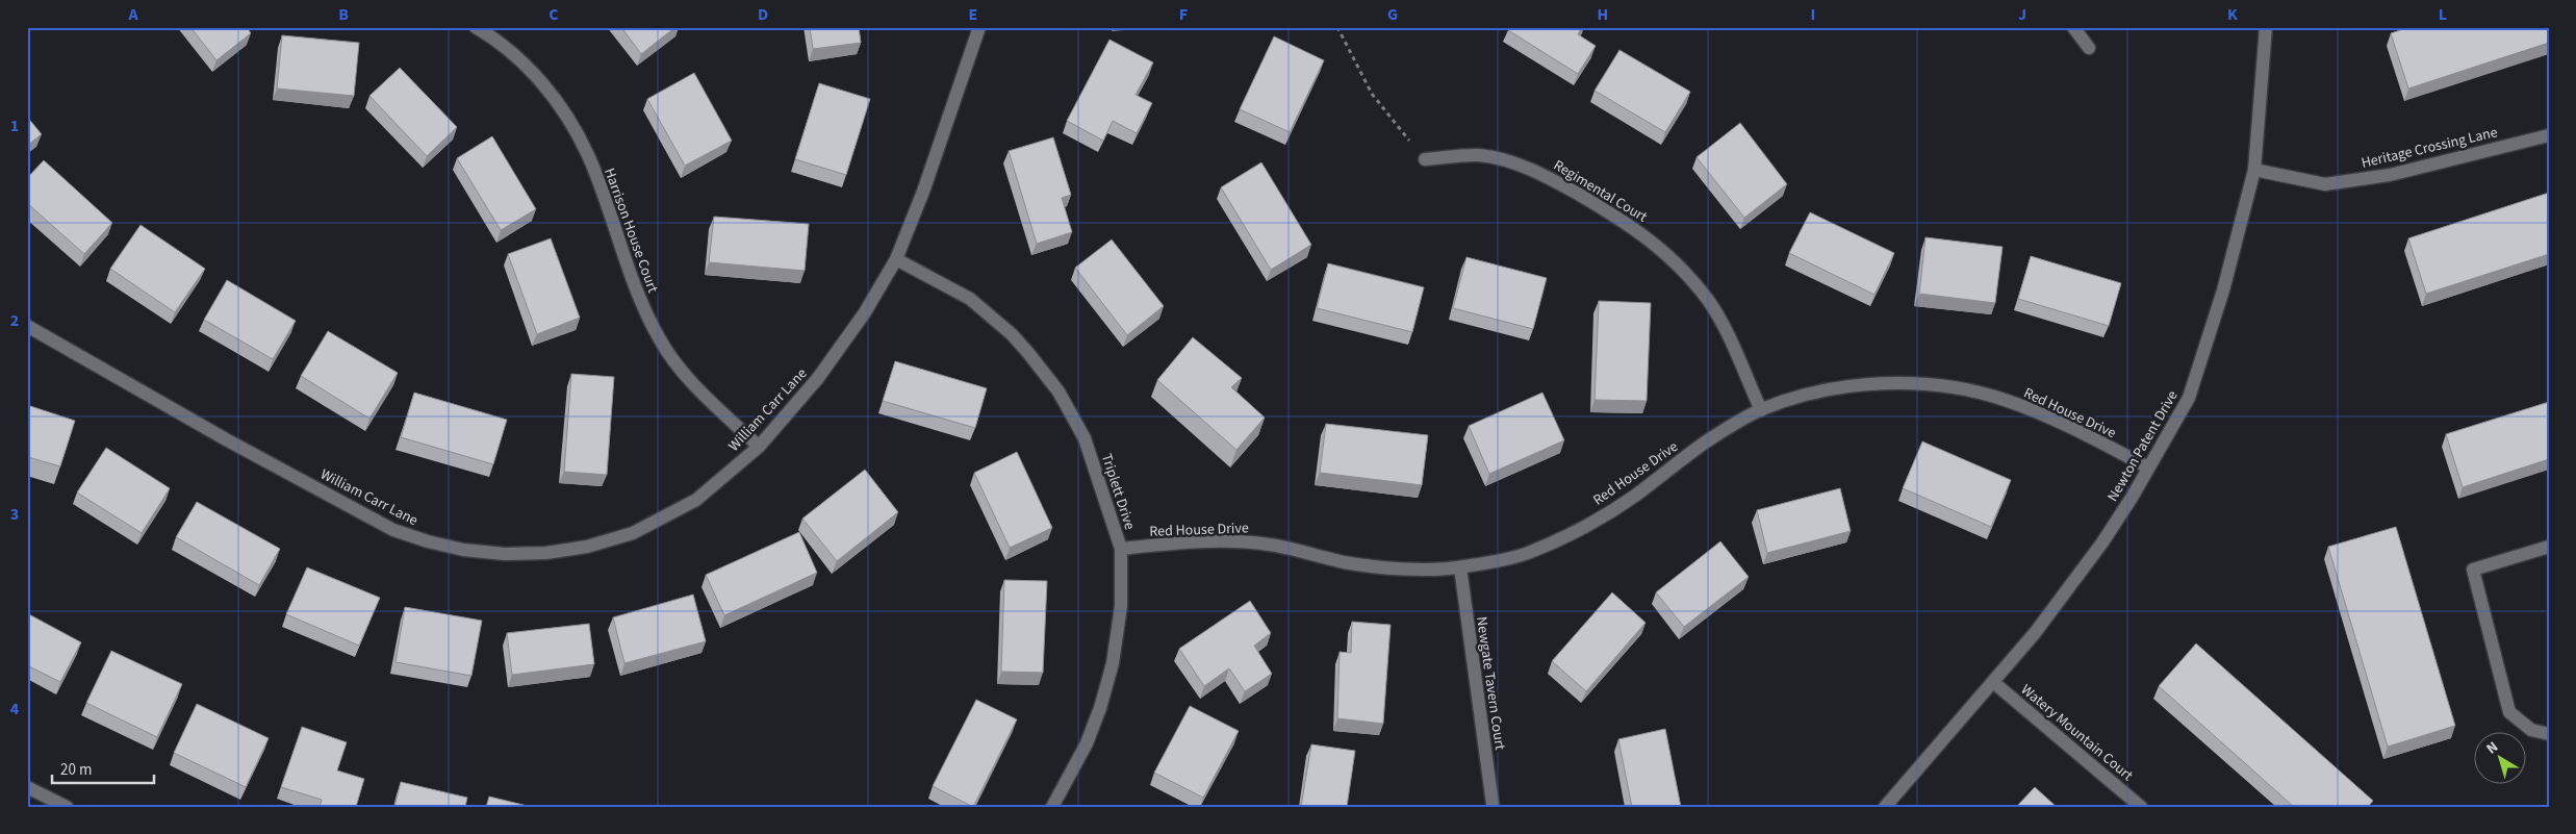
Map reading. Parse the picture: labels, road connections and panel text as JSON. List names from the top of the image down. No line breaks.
{"streets":{"street":["Heritage Crossing Lane","Regimental Court","Harrison House Court","William Carr Lane","Red House Drive","Newton Patent Drive","Triplett Drive","Newgate Tavern Court","Watery Mountain Court"]},"crossings":[["Heritage Crossing Lane","Newton Patent Drive"],["Regimental Court","Red House Drive"],["Harrison House Court","William Carr Lane"],["William Carr Lane","Triplett Drive"],["Red House Drive","Newton Patent Drive"],["Red House Drive","Triplett Drive"],["Red House Drive","Newgate Tavern Court"],["Newton Patent Drive","Watery Mountain Court"]],"scale_bar":"20 m","north":"top left","grid":{"columns":["A","B","C","D","E","F","G","H","I","J","K","L"],"rows":["1","2","3","4"]}}
